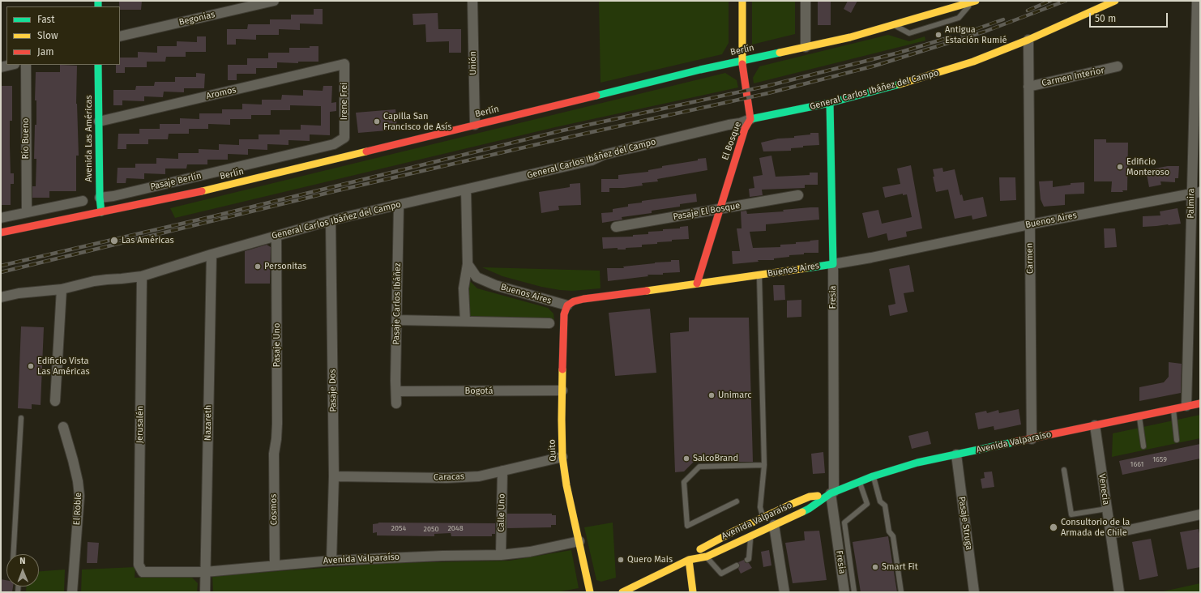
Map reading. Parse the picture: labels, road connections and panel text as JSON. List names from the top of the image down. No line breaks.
{"streets":{"main road":["Berlín","General Carlos Ibáñez del Campo","Avenida Las Américas","El Bosque","Buenos Aires","Fresia","Avenida Valparaíso","Quito"],"street":["Begonias","Unión","Carmen Interior","Aromos","Irene Frei","Río Bueno","Pasaje Berlín","Palmira","Pasaje El Bosque","Carmen","Pasaje Carlos Ibáñez","Pasaje Uno","Pasaje Dos","Bogotá","Nazareth","Jerusalén","Caracas","Venecia","El Roble","Cosmos","Calle Uno","Pasaje Struga"]},"crossings":[["Berlín","Unión"],["Berlín","Avenida Las Américas"],["Berlín","El Bosque"],["Carmen Interior","Carmen"],["General Carlos Ibáñez del Campo","El Bosque"],["General Carlos Ibáñez del Campo","Carmen"],["General Carlos Ibáñez del Campo","Fresia"],["General Carlos Ibáñez del Campo","Pasaje Carlos Ibáñez"],["General Carlos Ibáñez del Campo","Pasaje Uno"],["General Carlos Ibáñez del Campo","Pasaje Dos"],["General Carlos Ibáñez del Campo","Nazareth"],["General Carlos Ibáñez del Campo","Jerusalén"],["Aromos","Irene Frei"],["Aromos","Avenida Las Américas"],["Irene Frei","Pasaje Berlín"],["Avenida Las Américas","Pasaje Berlín"],["El Bosque","Pasaje El Bosque"],["El Bosque","Buenos Aires"],["Palmira","Buenos Aires"],["Palmira","Avenida Valparaíso"],["Buenos Aires","Carmen"],["Buenos Aires","Fresia"],["Buenos Aires","Quito"],["Carmen","Avenida Valparaíso"],["Fresia","Avenida Valparaíso"],["Pasaje Carlos Ibáñez","Bogotá"],["Pasaje Uno","Cosmos"],["Pasaje Dos","Avenida Valparaíso"],["Pasaje Dos","Caracas"],["Bogotá","Quito"],["Nazareth","Avenida Valparaíso"],["Jerusalén","Avenida Valparaíso"],["Avenida Valparaíso","Quito"],["Avenida Valparaíso","Venecia"],["Avenida Valparaíso","Cosmos"],["Avenida Valparaíso","Calle Uno"],["Avenida Valparaíso","Pasaje Struga"],["Quito","Caracas"],["Caracas","Calle Uno"]],"places":["Antigua Estación Rumié","Capilla San Francisco de Asís","Edificio Monteroso","Las Américas","Personitas","Edificio Vista Las Américas","Unimarc","SalcoBrand","Consultorio de la Armada de Chile","Quero Mais","Smart Fit"],"house_numbers":["1659","1661","2054","2048","2050"],"legend":["Fast","Slow","Jam"],"scale_bar":"50 m","north":"top"}
